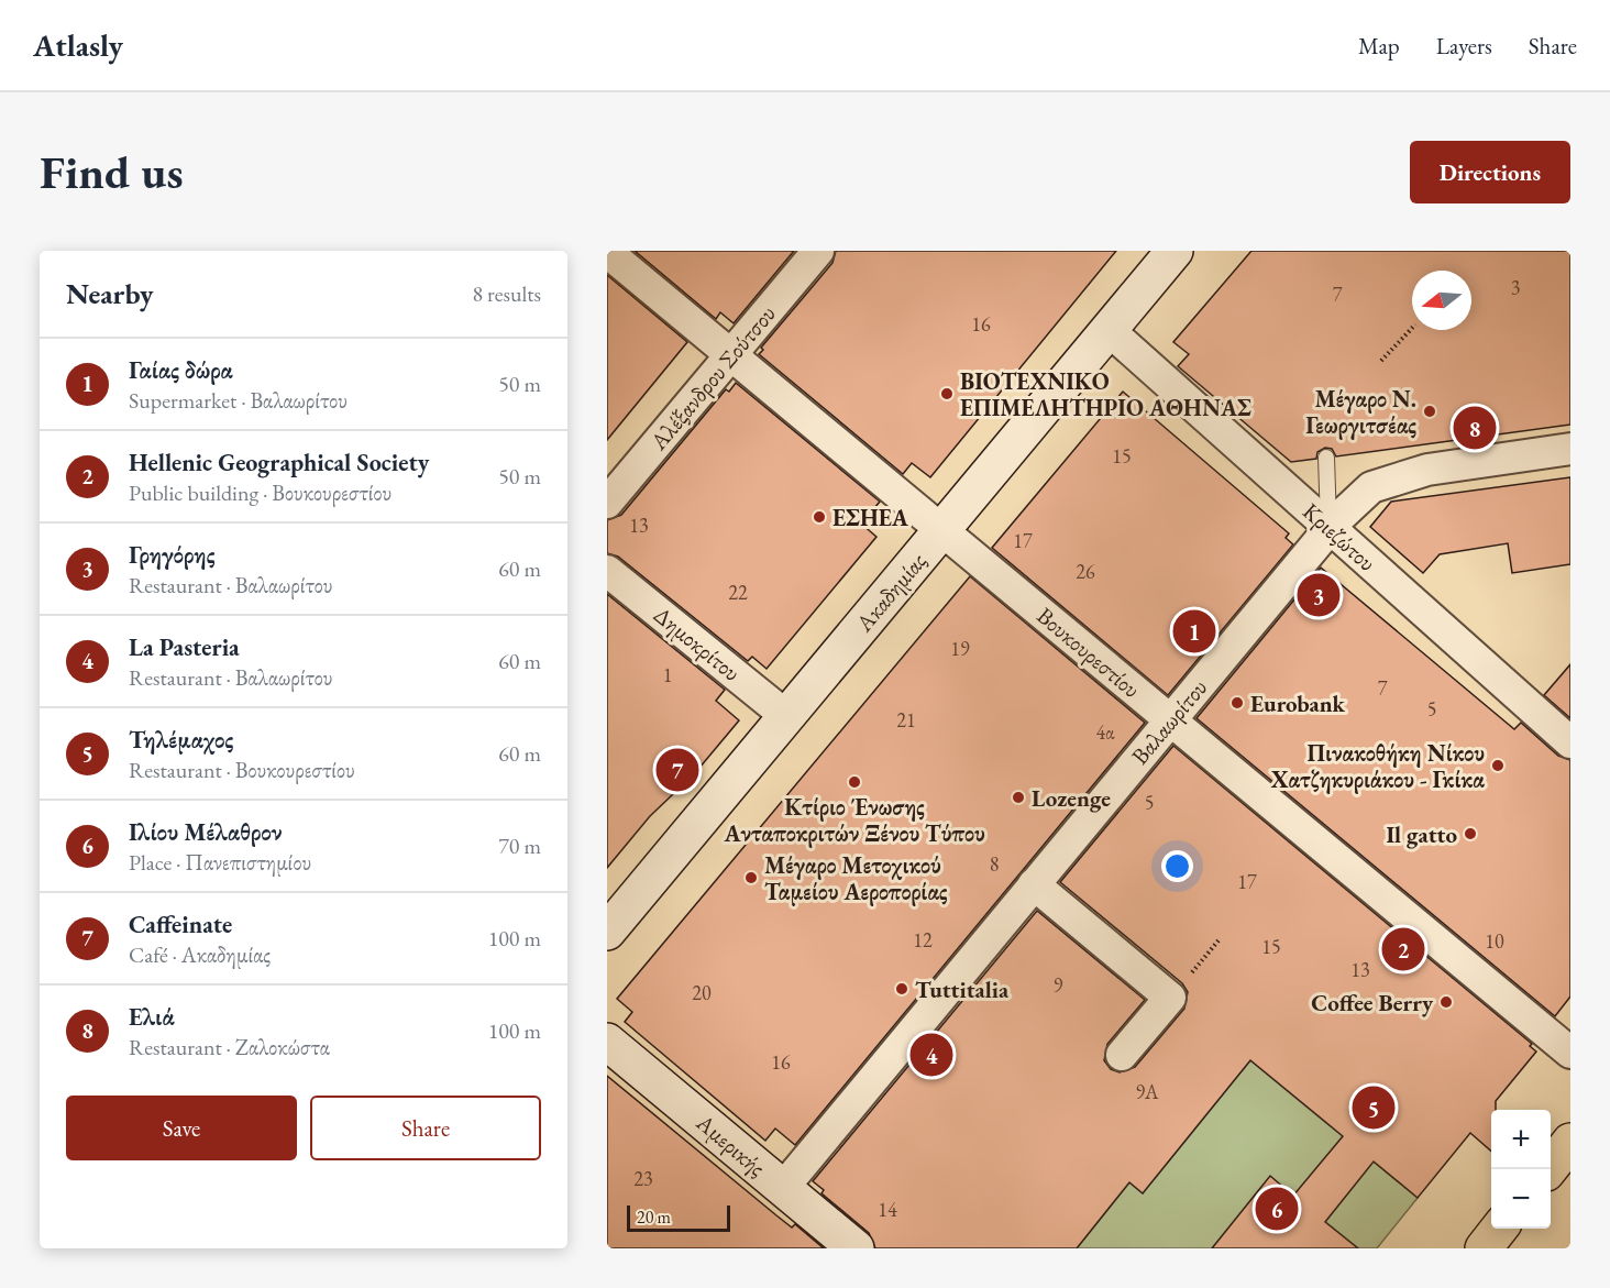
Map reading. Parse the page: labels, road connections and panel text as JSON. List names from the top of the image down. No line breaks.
{"streets":{"main road":["Ακαδημίας","Αμερικής"],"street":["Αλέξανδρου Σούτσου","Κριεζώτου","Δημοκρίτου","Βουκουρεστίου","Βαλαωρίτου"]},"crossings":[["Αλέξανδρου Σούτσου","Βουκουρεστίου"],["Κριεζώτου","Ακαδημίας"],["Κριεζώτου","Βαλαωρίτου"],["Ακαδημίας","Δημοκρίτου"],["Ακαδημίας","Βουκουρεστίου"],["Βουκουρεστίου","Βαλαωρίτου"],["Βαλαωρίτου","Αμερικής"]],"places":["ΒΙΟΤΕΧΝΙΚΟ ΕΠΙΜΕΛΗΤΗΡΙΟ ΑΘΗΝΑΣ","Μέγαρο Ν. Γεωργιτσέας","ΕΣΗΕΑ","Eurobank","Πινακοθήκη Νίκου Χατζηκυριάκου - Γκίκα","Κτίριο Ένωσης Ανταποκριτών Ξένου Τύπου","Lozenge","Il gatto","Μέγαρο Μετοχικού Ταμείου Αεροπορίας","Tuttitalia","Coffee Berry"],"house_numbers":["3","7","16","15","13","17","26","22","19","1","7","5","21","4α","5","8","17","12","10","15","13","9","20","16","9Α","23","14"],"scale_bar":"20 m","north":"left","page":{"header":"Atlasly","nav":["Map","Layers","Share"],"buttons":["Directions",["Save","Share"]],"title":"Find us","heading":["Nearby","8 results"],"list":[{"mark":"1","name":"Γαίας δώρα","note":"Supermarket · Βαλαωρίτου","value":"50 m"},{"mark":"2","name":"Hellenic Geographical Society","note":"Public building · Βουκουρεστίου","value":"50 m"},{"mark":"3","name":"Γρηγόρης","note":"Restaurant · Βαλαωρίτου","value":"60 m"},{"mark":"4","name":"La Pasteria","note":"Restaurant · Βαλαωρίτου","value":"60 m"},{"mark":"5","name":"Τηλέμαχος","note":"Restaurant · Βουκουρεστίου","value":"60 m"},{"mark":"6","name":"Ιλίου Μέλαθρον","note":"Place · Πανεπιστημίου","value":"70 m"},{"mark":"7","name":"Caffeinate","note":"Café · Ακαδημίας","value":"100 m"},{"mark":"8","name":"Ελιά","note":"Restaurant · Ζαλοκώστα","value":"100 m"}],"pins":["8","3","1","7","2","4","5","6"],"map_buttons":["+","−"],"scale":"20 m"}}
